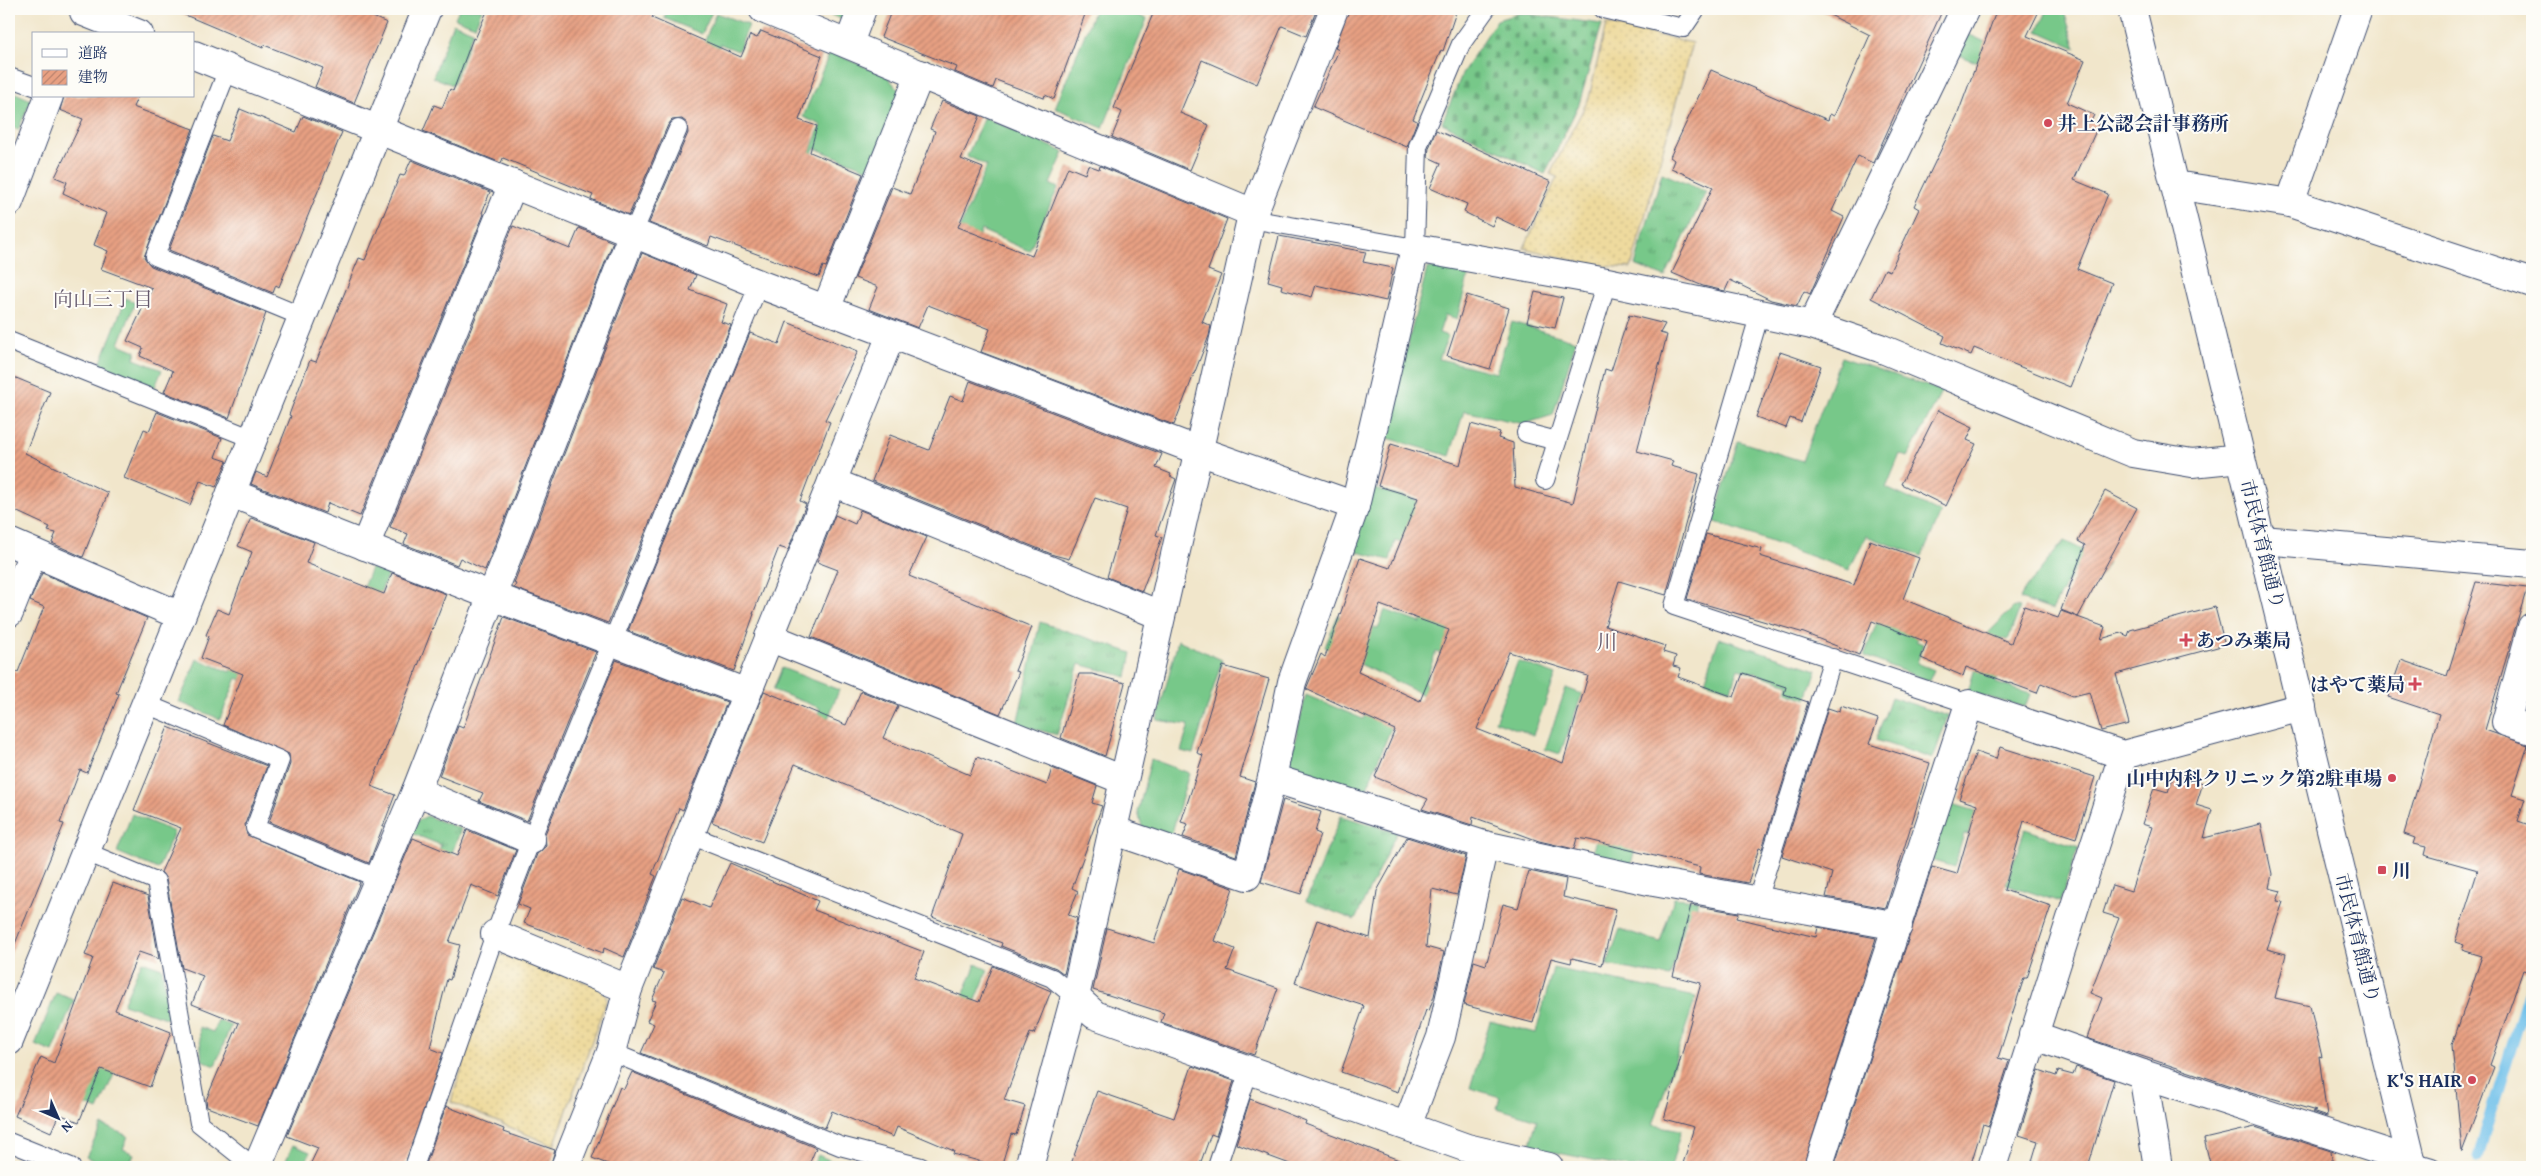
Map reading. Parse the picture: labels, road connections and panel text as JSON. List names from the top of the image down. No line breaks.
{"streets":{"street":["市民体育館通り"]},"districts":["向山三丁目","川"],"places":{"other":["井上公認会計事務所","山中内科クリニック第2駐車場","K'S HAIR"],"health":["あつみ薬局","はやて薬局"],"transit":["川"]},"legend":["道路","建物"],"north":"bottom right"}
